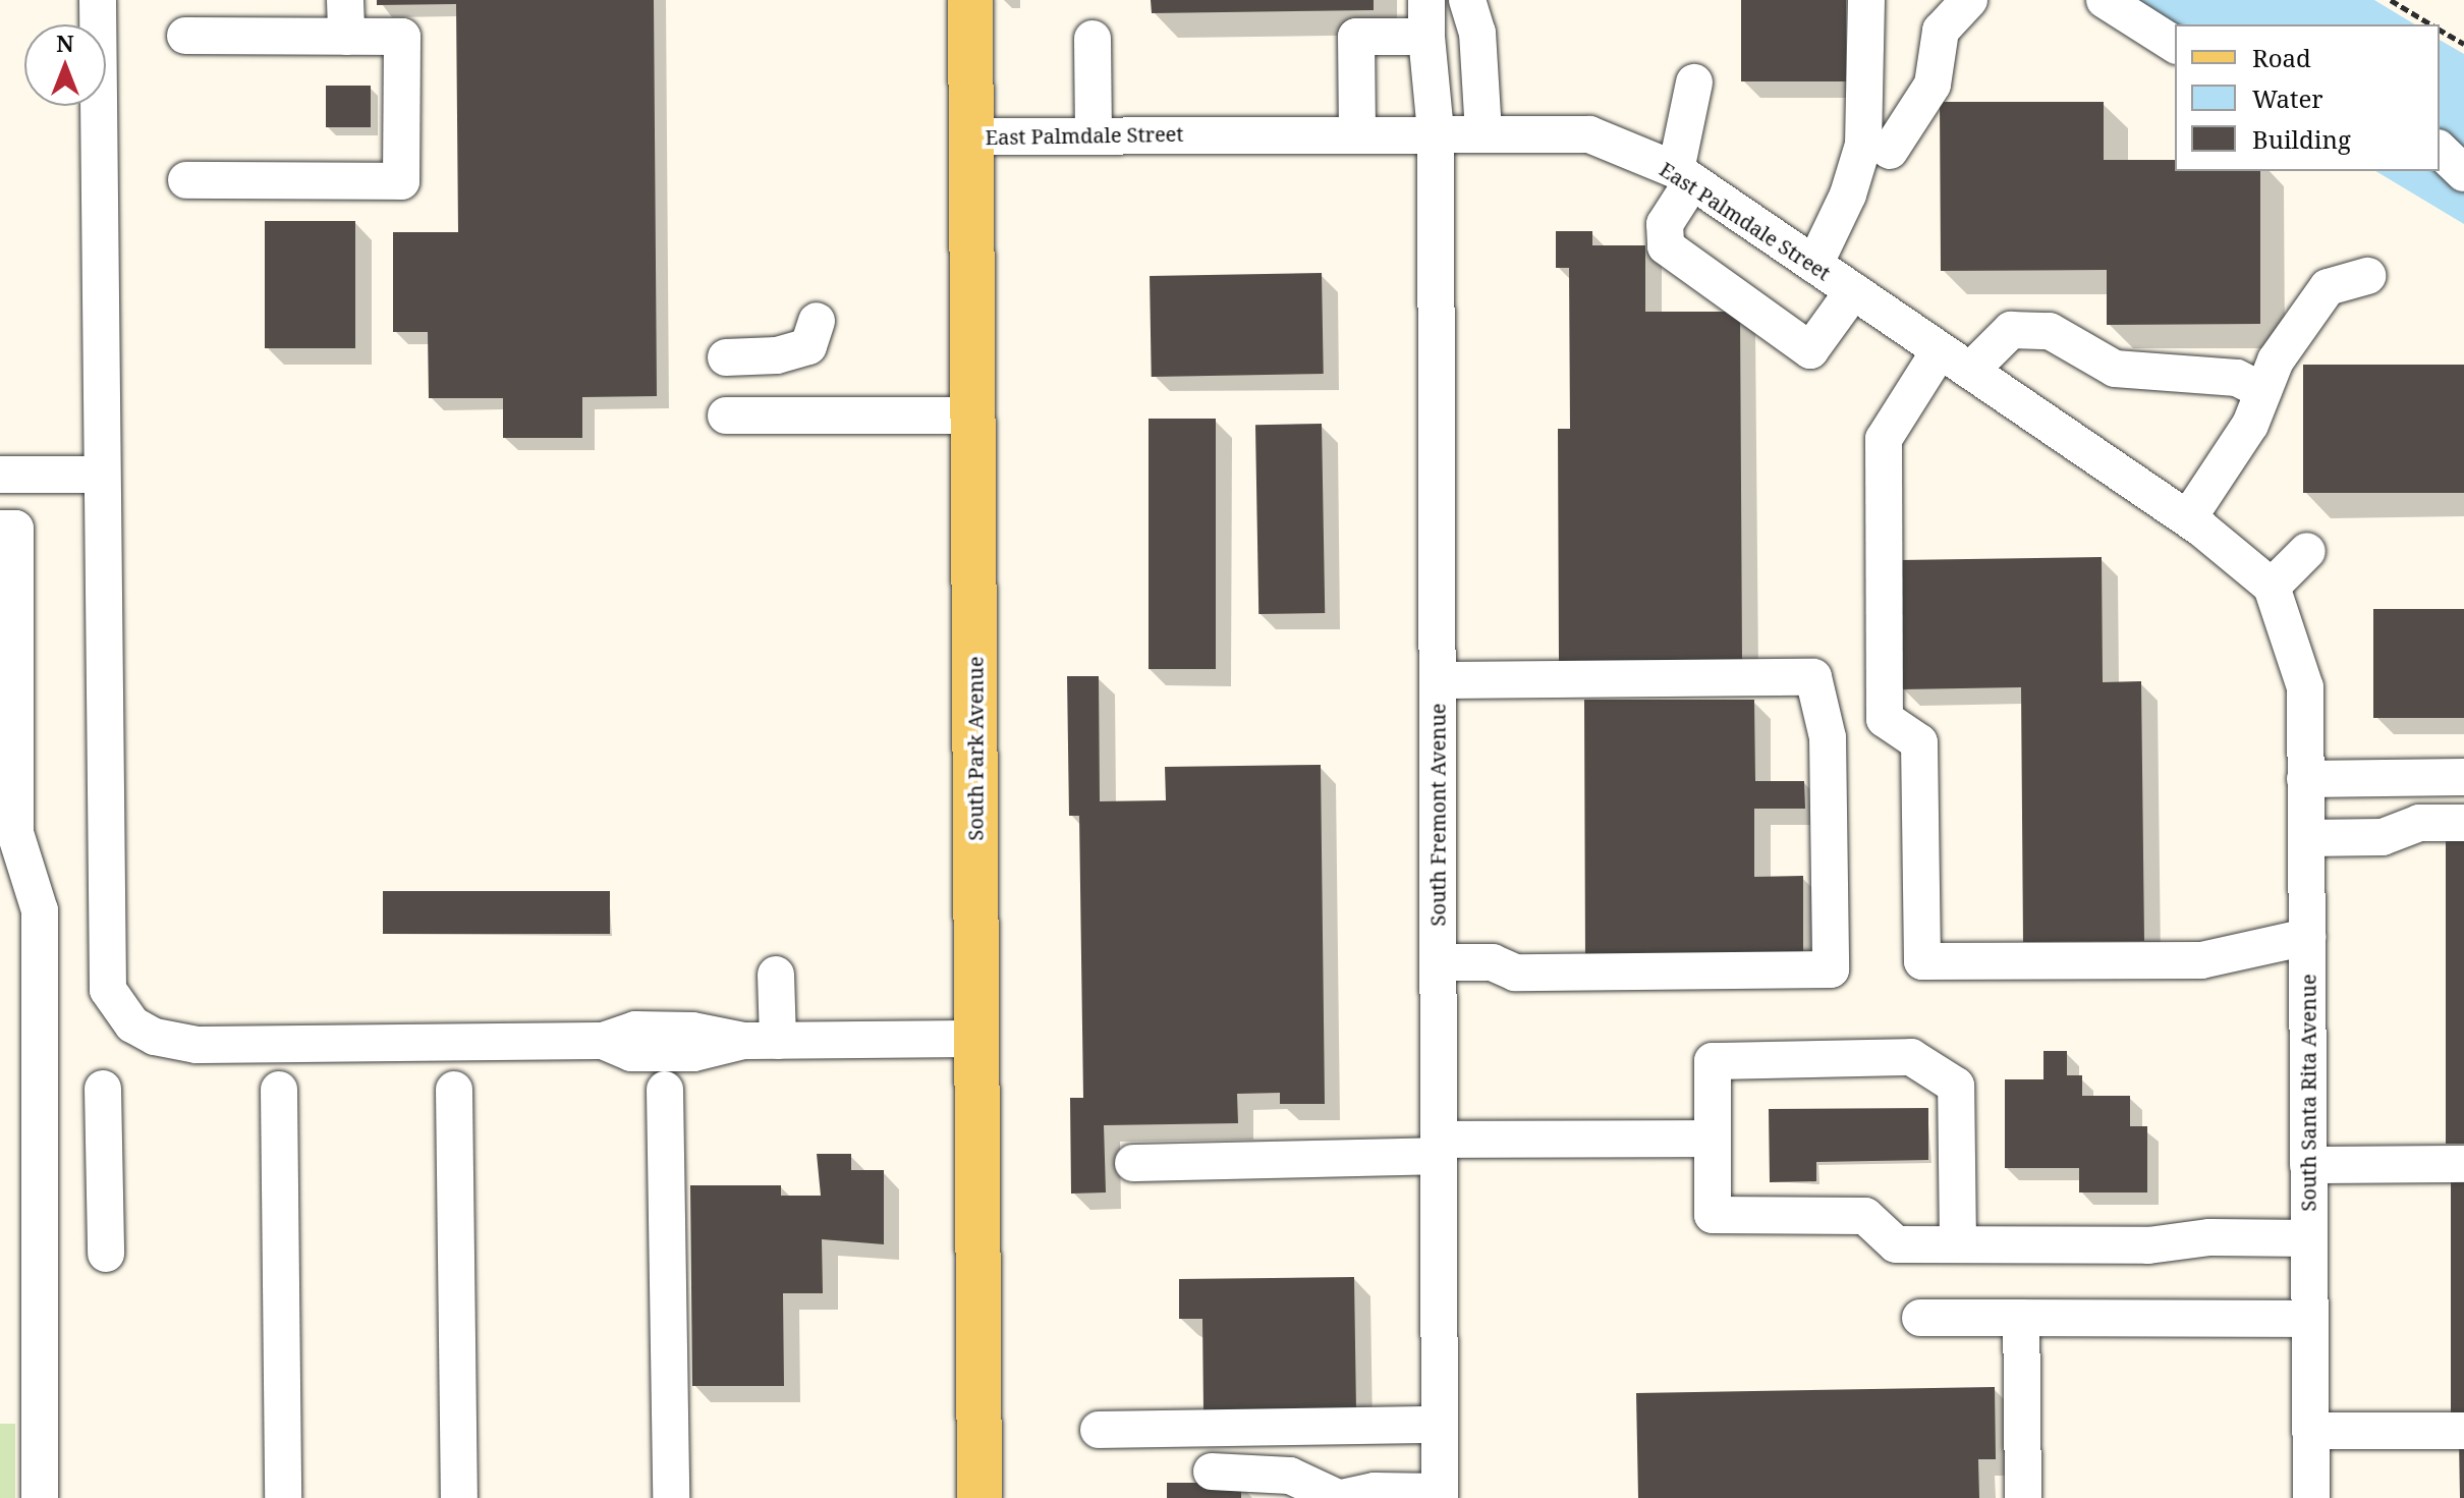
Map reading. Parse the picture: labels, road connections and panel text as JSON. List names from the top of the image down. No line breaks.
{"streets":{"main road":["South Park Avenue"],"street":["East Palmdale Street","South Fremont Avenue","South Santa Rita Avenue"]},"crossings":[["East Palmdale Street","South Park Avenue"],["East Palmdale Street","South Fremont Avenue"],["East Palmdale Street","South Santa Rita Avenue"]],"legend":["Road","Water","Building"],"north":"top"}
